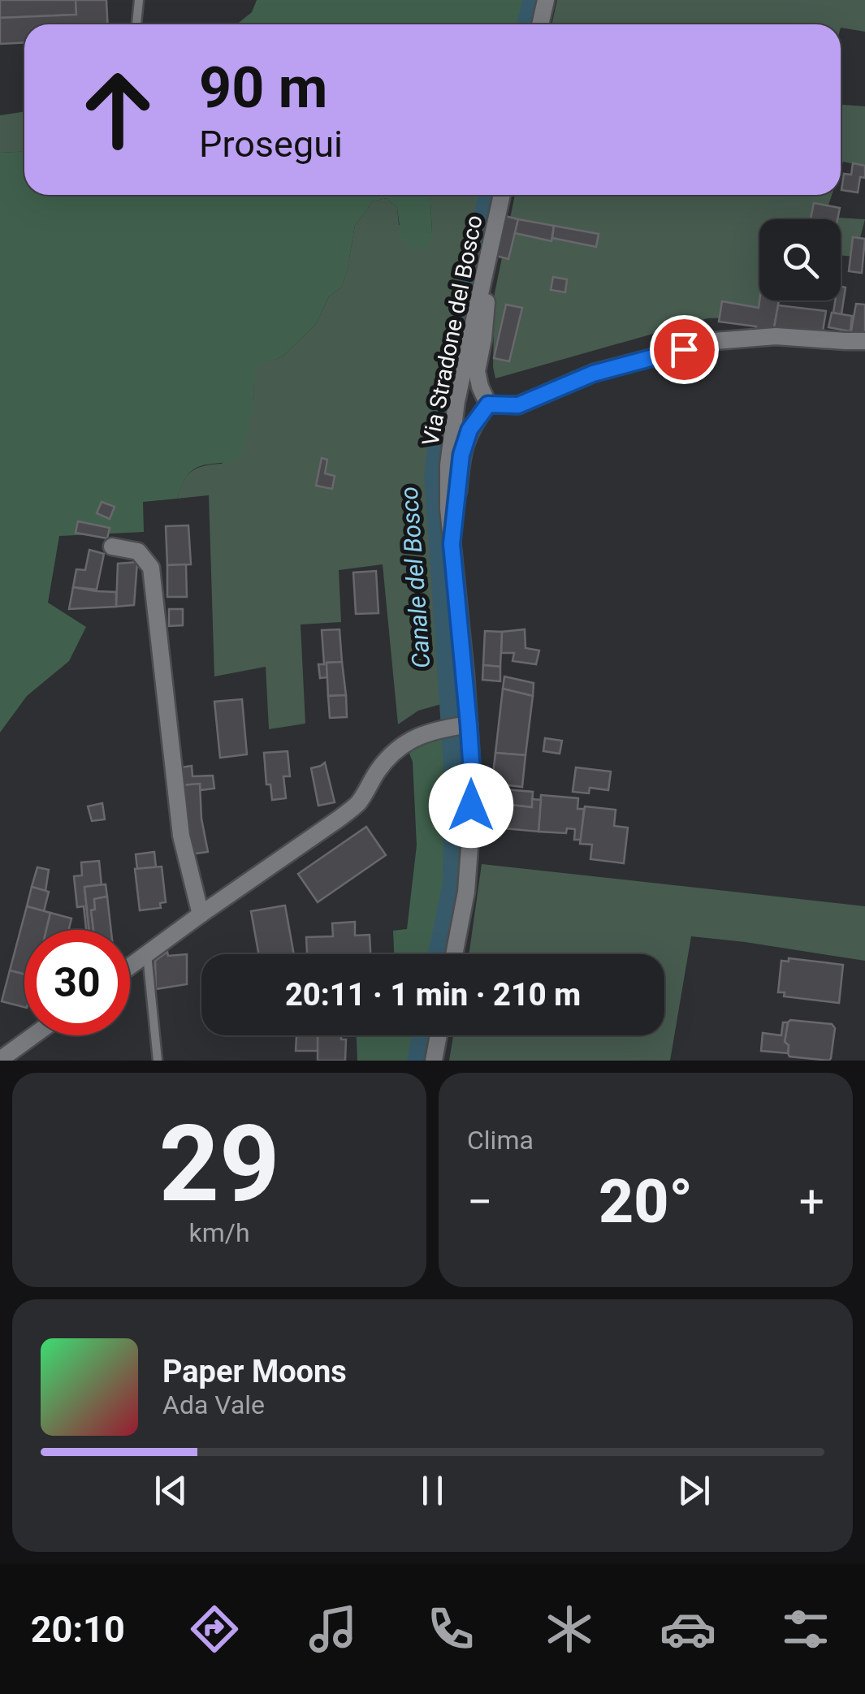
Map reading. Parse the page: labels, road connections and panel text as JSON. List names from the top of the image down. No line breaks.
{"streets":{"street":["Via Stradone del Bosco"]},"water":["Canale del Bosco"],"page":{"turn":["90 m","Prosegui"],"limit":"30","trip":"20:11 · 1 min · 210 m","tile":[["29","km/h"],"Clima"],"heat":["−","20°","+"],"song":["Paper Moons","Ada Vale"],"tabs":"20:10"}}
